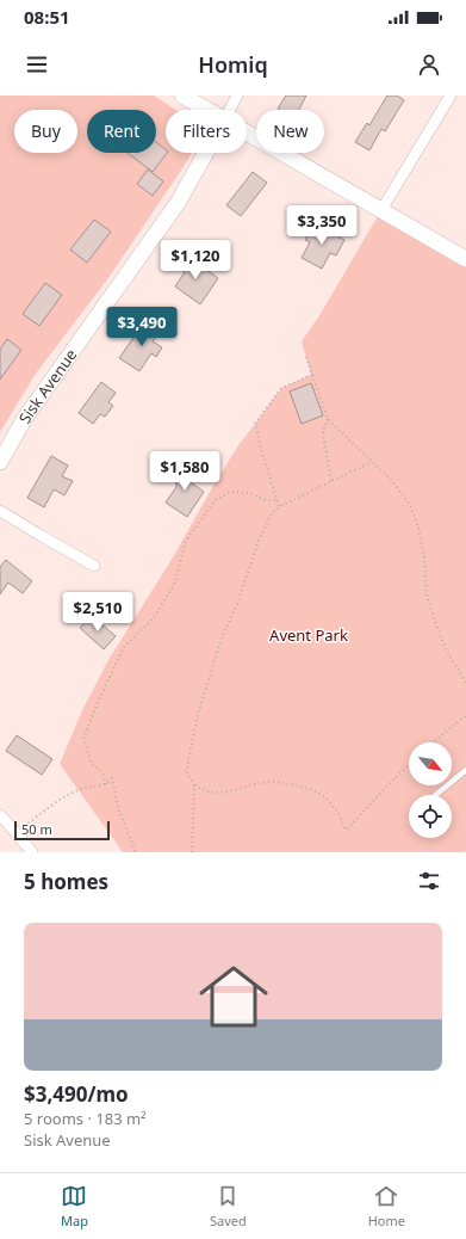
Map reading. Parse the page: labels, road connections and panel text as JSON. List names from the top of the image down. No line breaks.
{"streets":{"street":["Sisk Avenue"]},"parks":["Avent Park"],"scale_bar":"50 m","north":"bottom right","page":{"status":"08:51","header":"Homiq","chip":["Buy","Rent","Filters","New"],"price":["$3,350","$1,120","$3,490","$1,580","$2,510"],"scale":"50 m","heading":"5 homes","list":[{"name":"$3,490/mo","note":"5 rooms · 183 m² · Sisk Avenue"}],"tabs":["Map","Saved","Home"]}}
